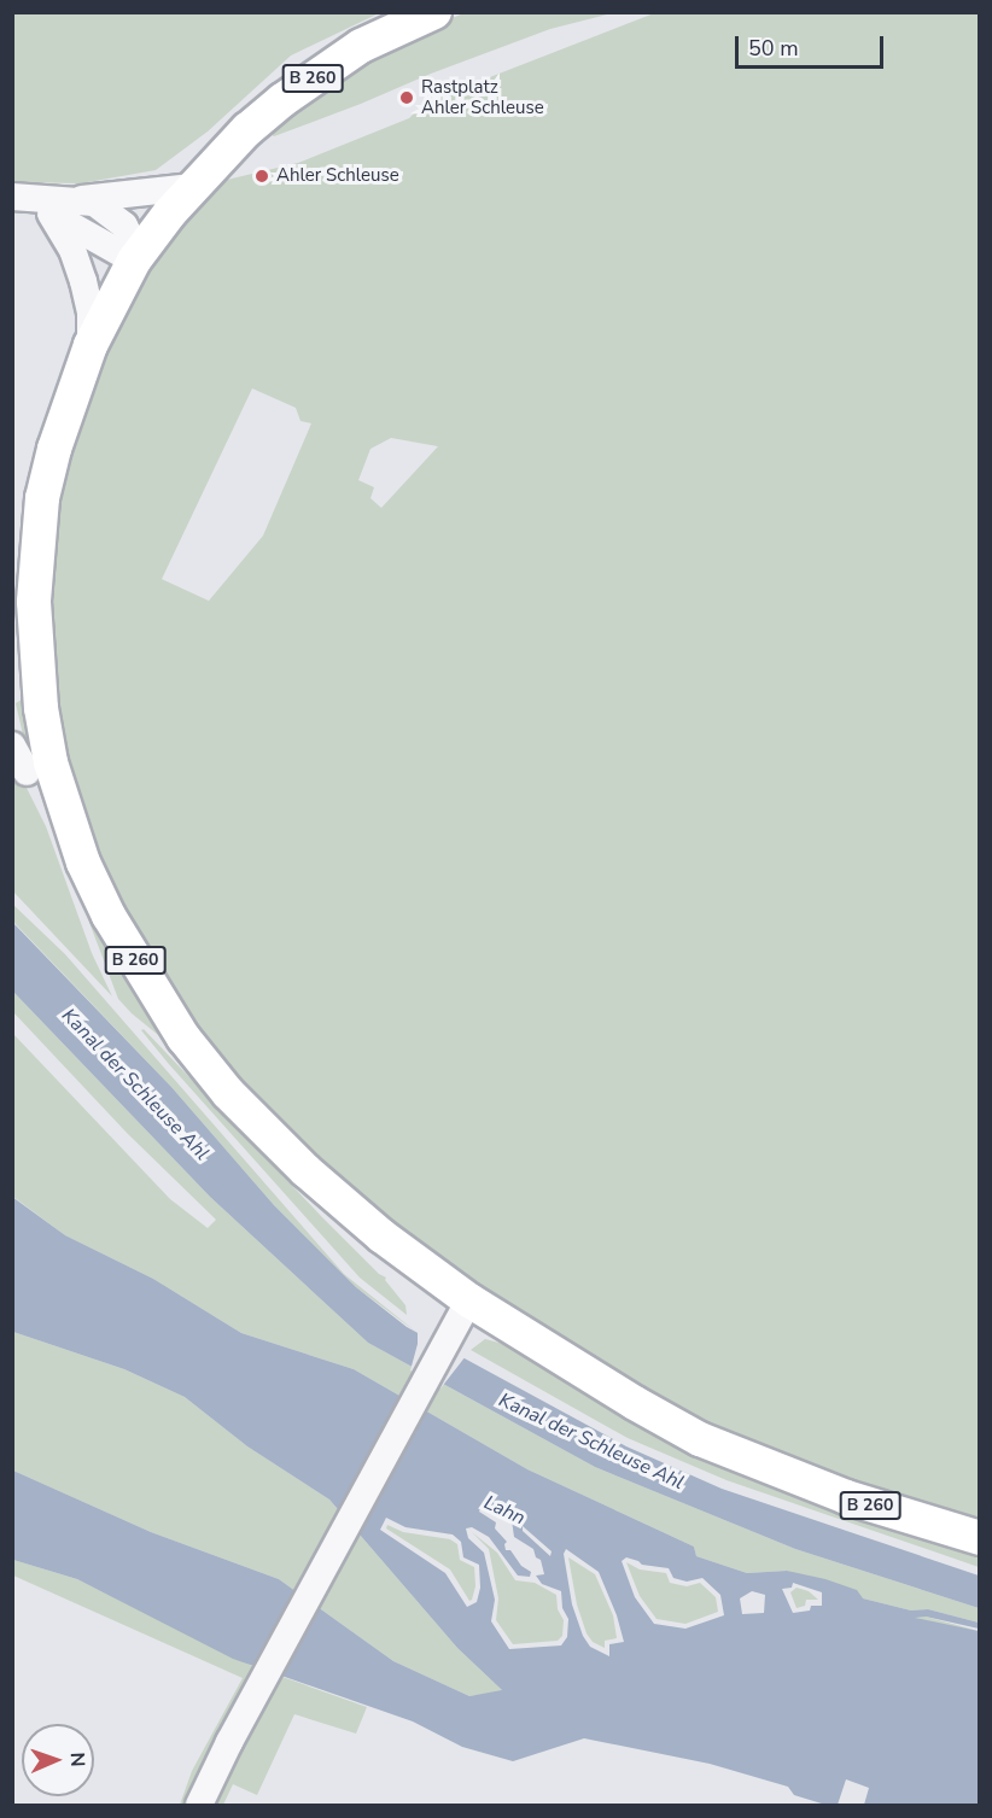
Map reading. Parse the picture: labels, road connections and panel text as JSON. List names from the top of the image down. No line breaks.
{"streets":{"main road":["B 260"]},"water":["Kanal der Schleuse Ahl","Lahn"],"places":["Rastplatz Ahler Schleuse","Ahler Schleuse"],"scale_bar":"50 m","north":"right"}
